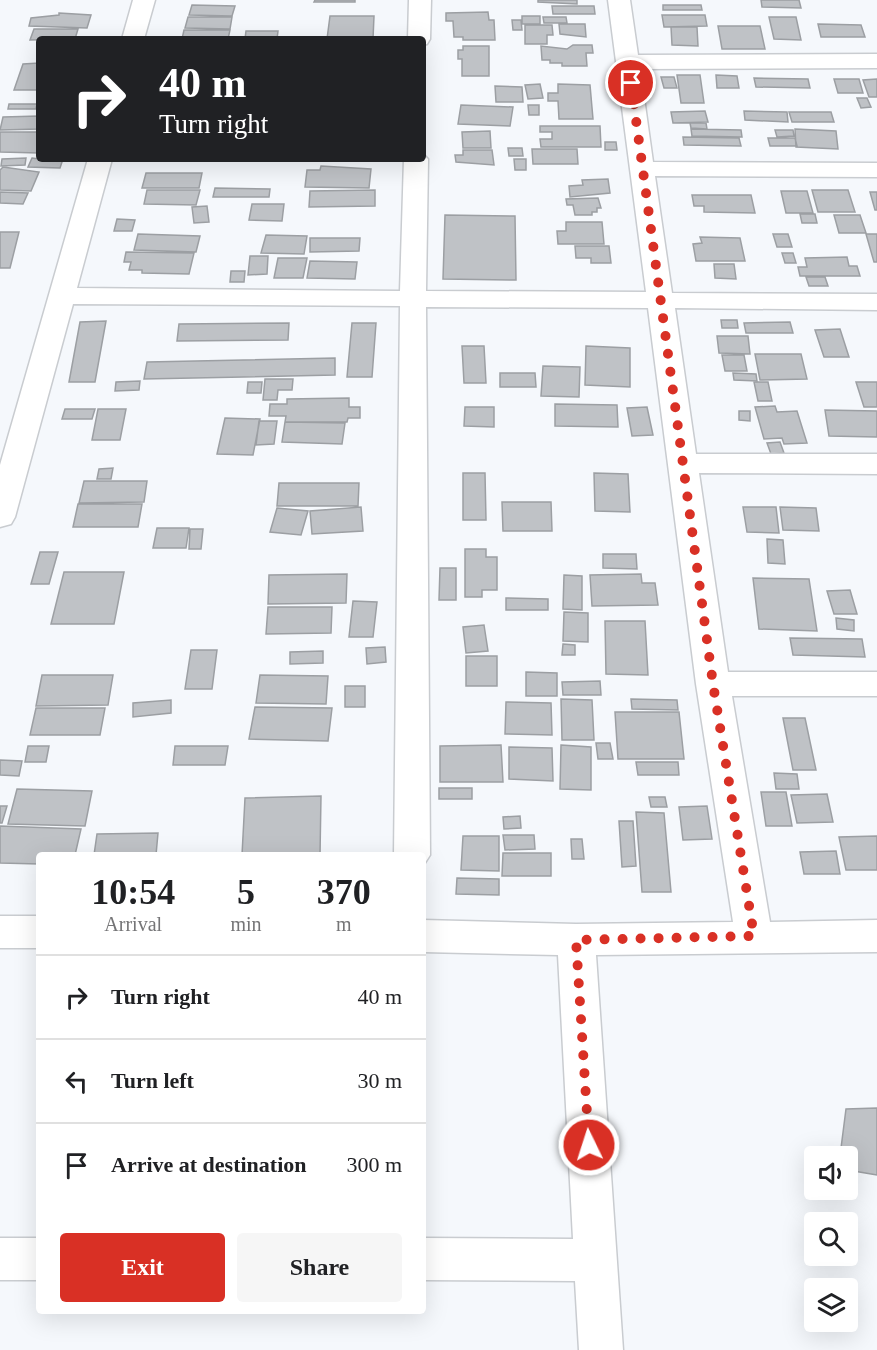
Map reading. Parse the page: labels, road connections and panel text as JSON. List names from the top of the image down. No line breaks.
{"page":{"turn":["40 m","Turn right"],"eta":["10:54","Arrival","5","min","370","m"],"list":[{"name":"Turn right","value":"40 m"},{"name":"Turn left","value":"30 m"},{"name":"Arrive at destination","value":"300 m"}],"buttons":["Exit","Share"]}}
